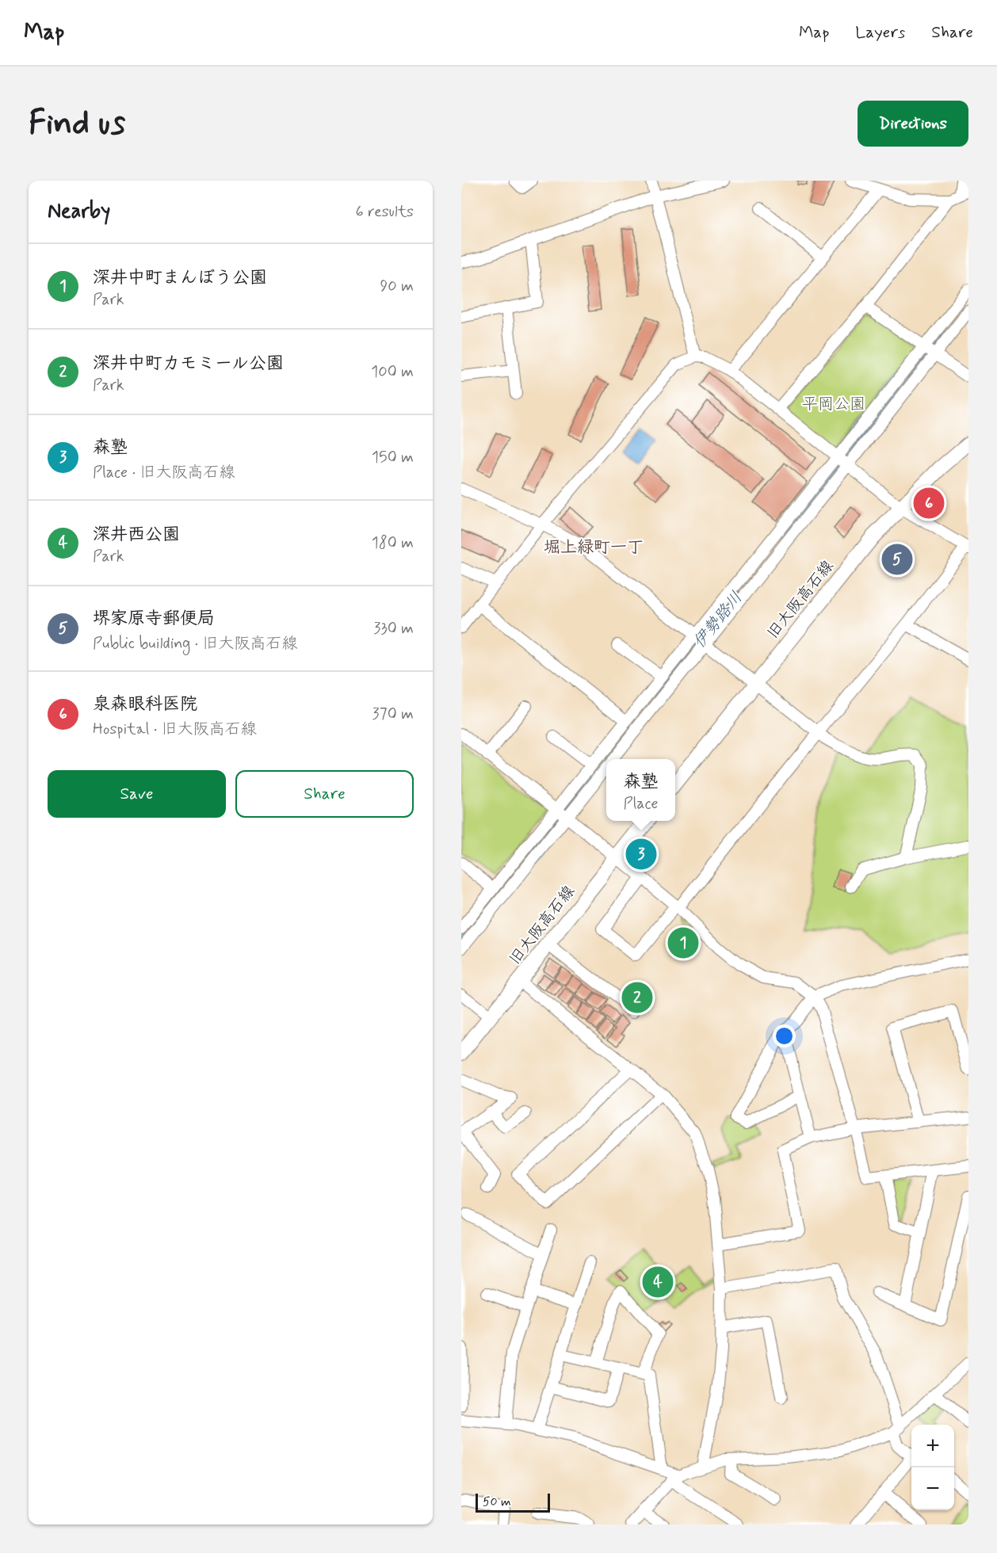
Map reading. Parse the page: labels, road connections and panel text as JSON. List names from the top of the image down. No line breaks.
{"streets":{"main road":["旧大阪高石線"]},"districts":["堀上緑町一丁"],"water":["伊勢路川"],"parks":["平岡公園"],"scale_bar":"50 m","page":{"header":"Map","nav":["Map","Layers","Share"],"buttons":["Directions",["Save","Share"]],"title":"Find us","heading":["Nearby","6 results"],"list":[{"mark":"1","name":"深井中町まんぼう公園","note":"Park","value":"90 m"},{"mark":"2","name":"深井中町カモミール公園","note":"Park","value":"100 m"},{"mark":"3","name":"森塾","note":"Place · 旧大阪高石線","value":"150 m"},{"mark":"4","name":"深井西公園","note":"Park","value":"180 m"},{"mark":"5","name":"堺家原寺郵便局","note":"Public building · 旧大阪高石線","value":"330 m"},{"mark":"6","name":"泉森眼科医院","note":"Hospital · 旧大阪高石線","value":"370 m"}],"pins":["6","5","3","1","2","4"],"popup":["森塾","Place"],"map_buttons":["+","−"],"scale":"50 m"}}
